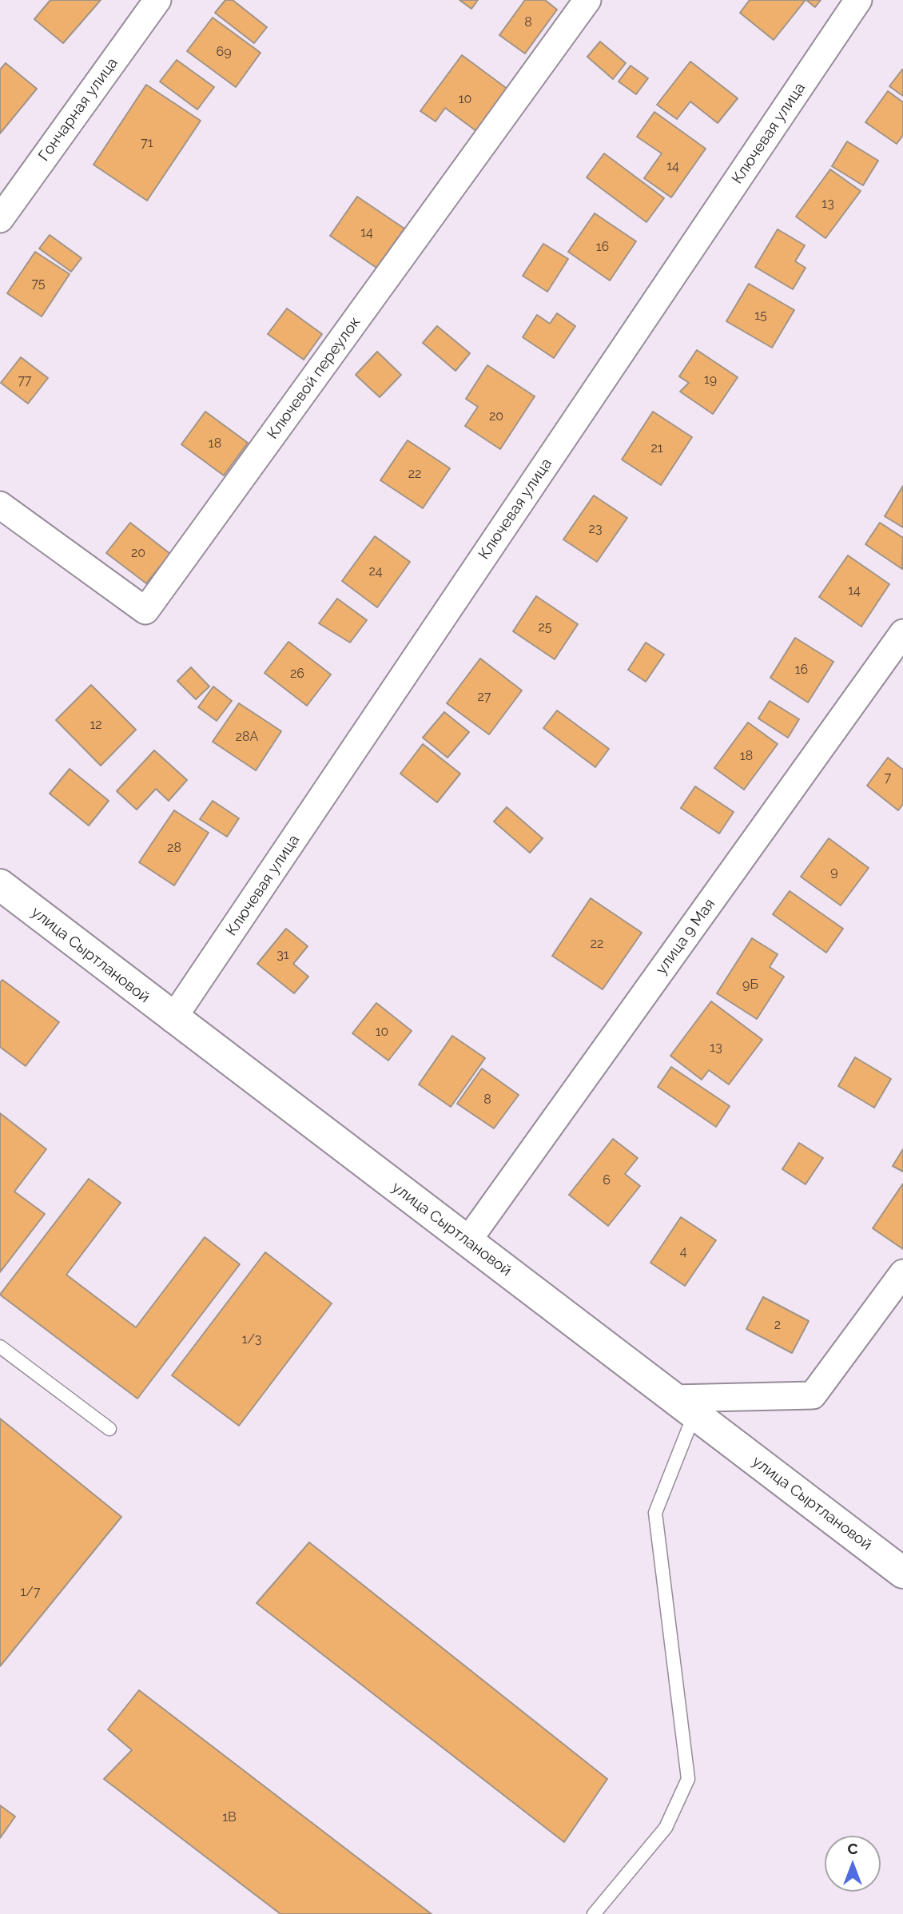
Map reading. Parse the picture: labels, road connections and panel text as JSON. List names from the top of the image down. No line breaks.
{"streets":{"street":["Гончарная улица","Ключевая улица","Ключевой переулок","улица 9 Мая","улица Сыртлановой"]},"crossings":[["Ключевая улица","улица Сыртлановой"],["улица 9 Мая","улица Сыртлановой"]],"house_numbers":["8","69","10","71","14","13","14","16","75","15","19","77","20","18","21","22","23","20","24","14","25","16","26","27","12","28А","18","7","28","9","22","31","9Б","10","13","8","6","4","2","1/3","1/7","1В"],"north":"top"}
